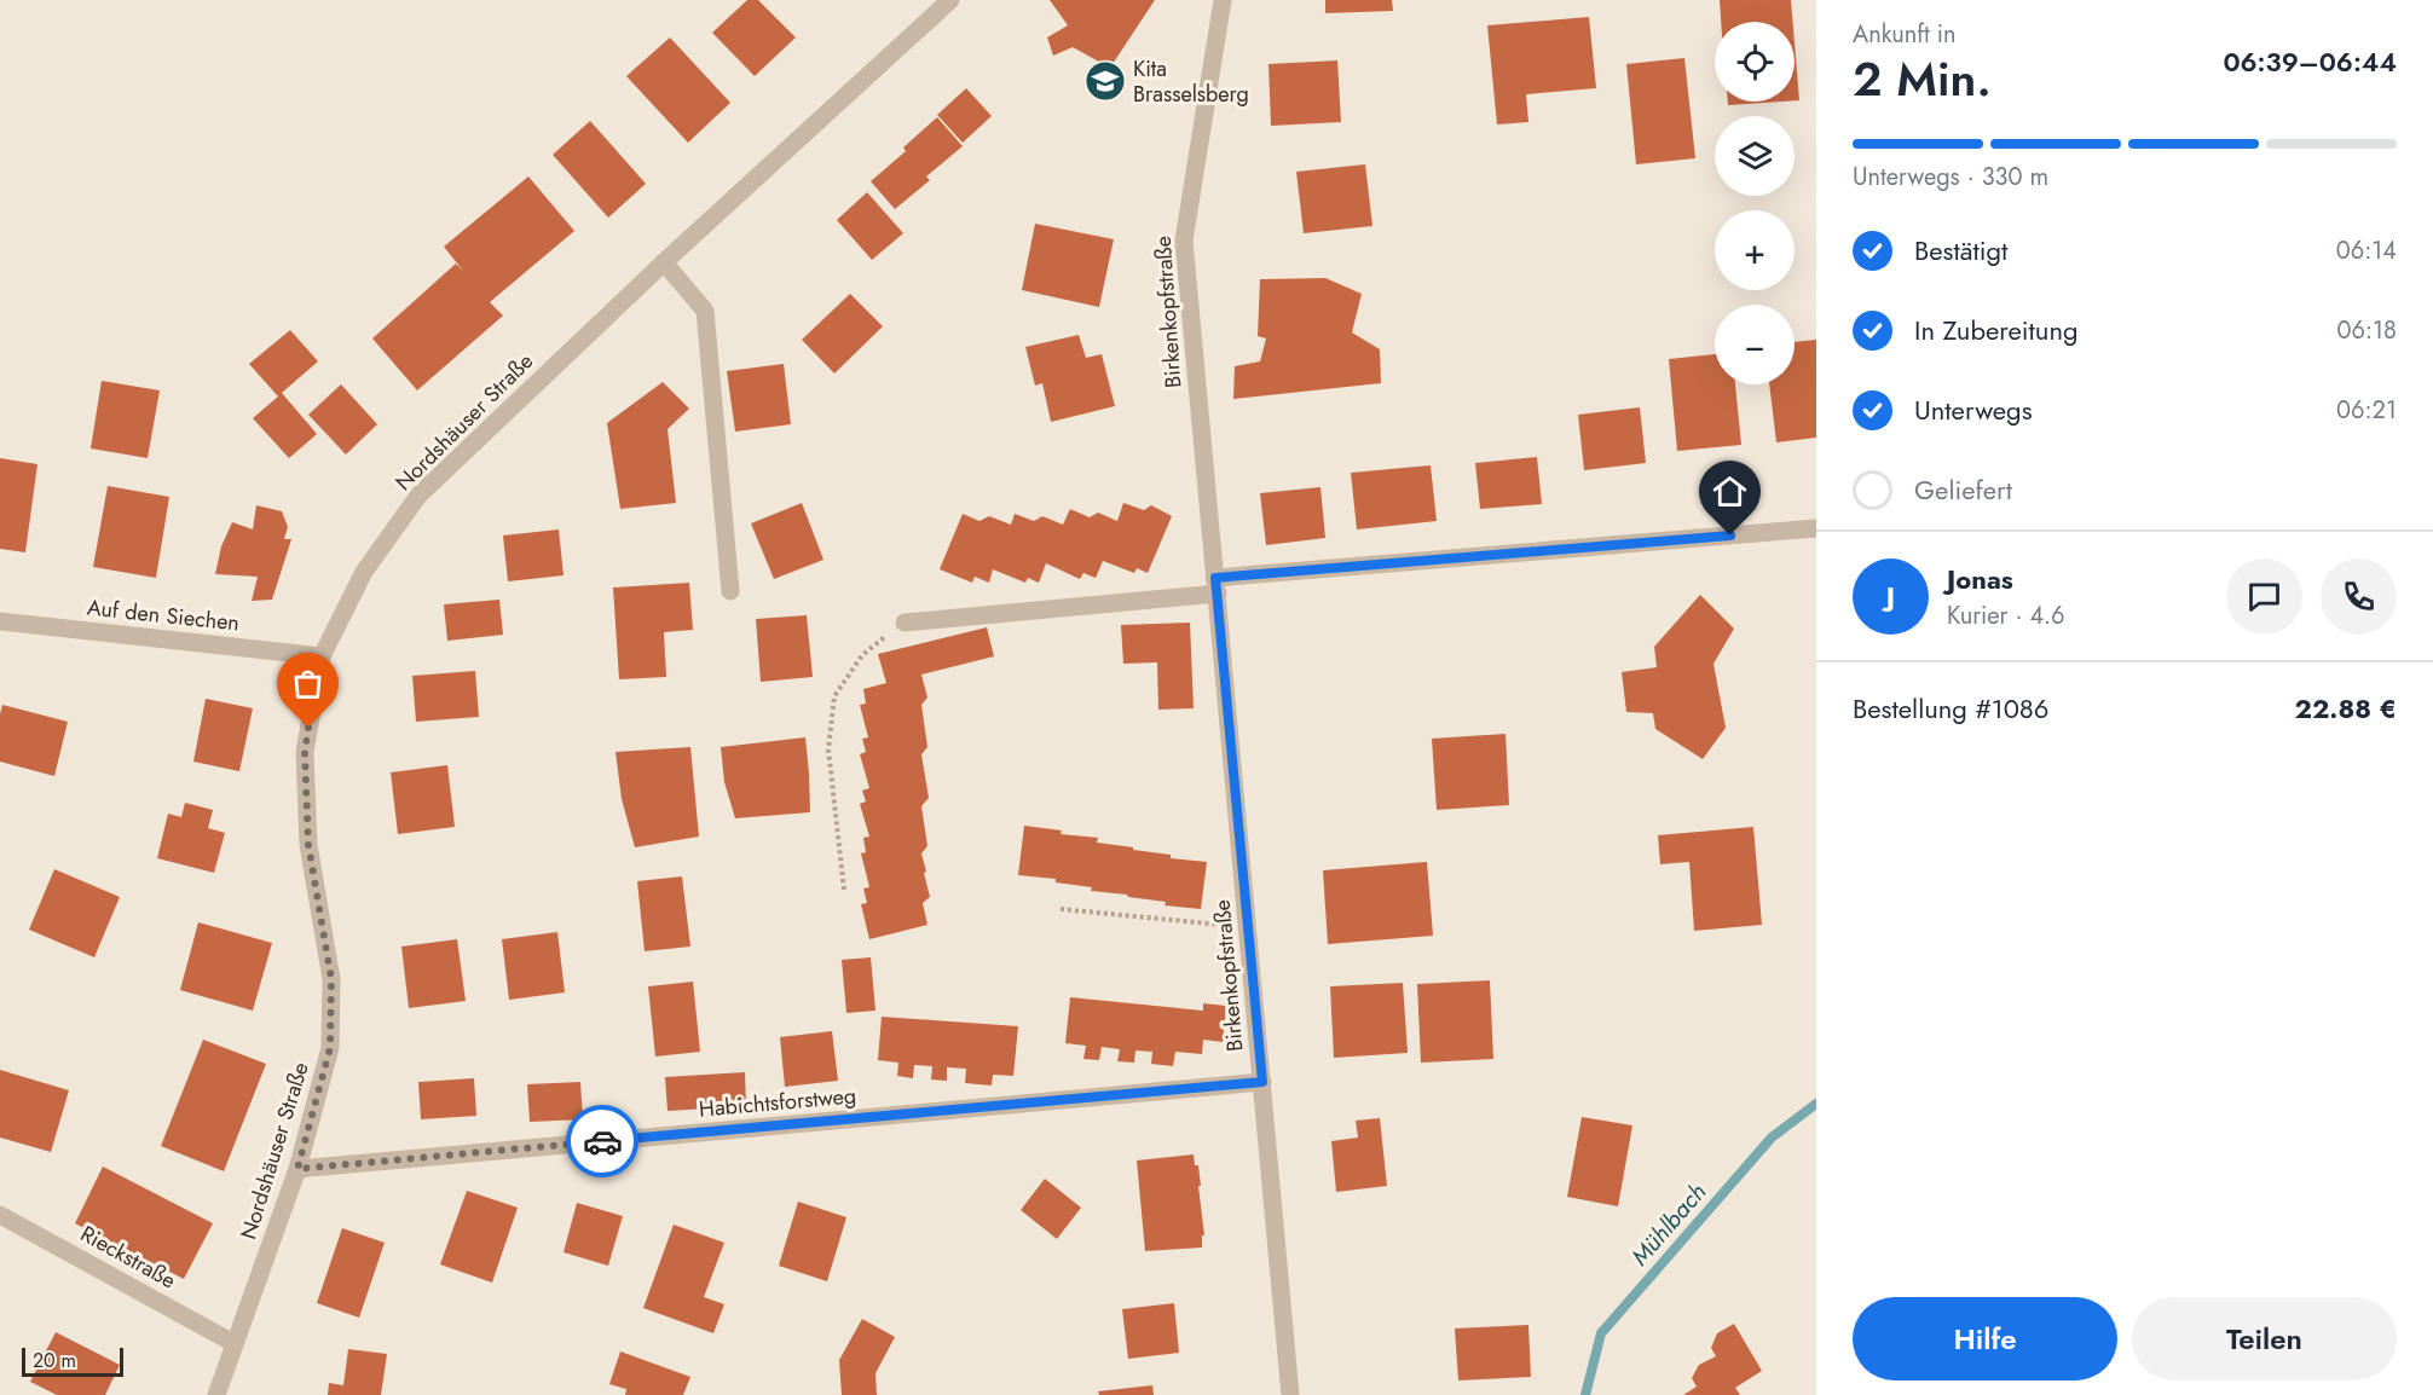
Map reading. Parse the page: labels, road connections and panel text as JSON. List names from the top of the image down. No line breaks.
{"streets":{"street":["Birkenkopfstraße","Nordshäuser Straße","Auf den Siechen","Habichtsforstweg","Rieckstraße"]},"crossings":[["Birkenkopfstraße","Habichtsforstweg"],["Nordshäuser Straße","Auf den Siechen"],["Nordshäuser Straße","Habichtsforstweg"],["Nordshäuser Straße","Rieckstraße"]],"water":["Mühlbach"],"places":{"school or university":["Kita Brasselsberg"]},"scale_bar":"20 m","page":{"heading":["2 Min.","Ankunft in","06:39–06:44"],"panel":["Jonas","Kurier · 4.6","Bestellung #1086","22.88 €"],"map_buttons":["+","−"],"bar":"Unterwegs · 330 m","list":[["Bestätigt","06:14"],["In Zubereitung","06:18"],["Unterwegs","06:21"],"Geliefert"],"round":"J","buttons":["Hilfe","Teilen"],"scale":"20 m"}}
